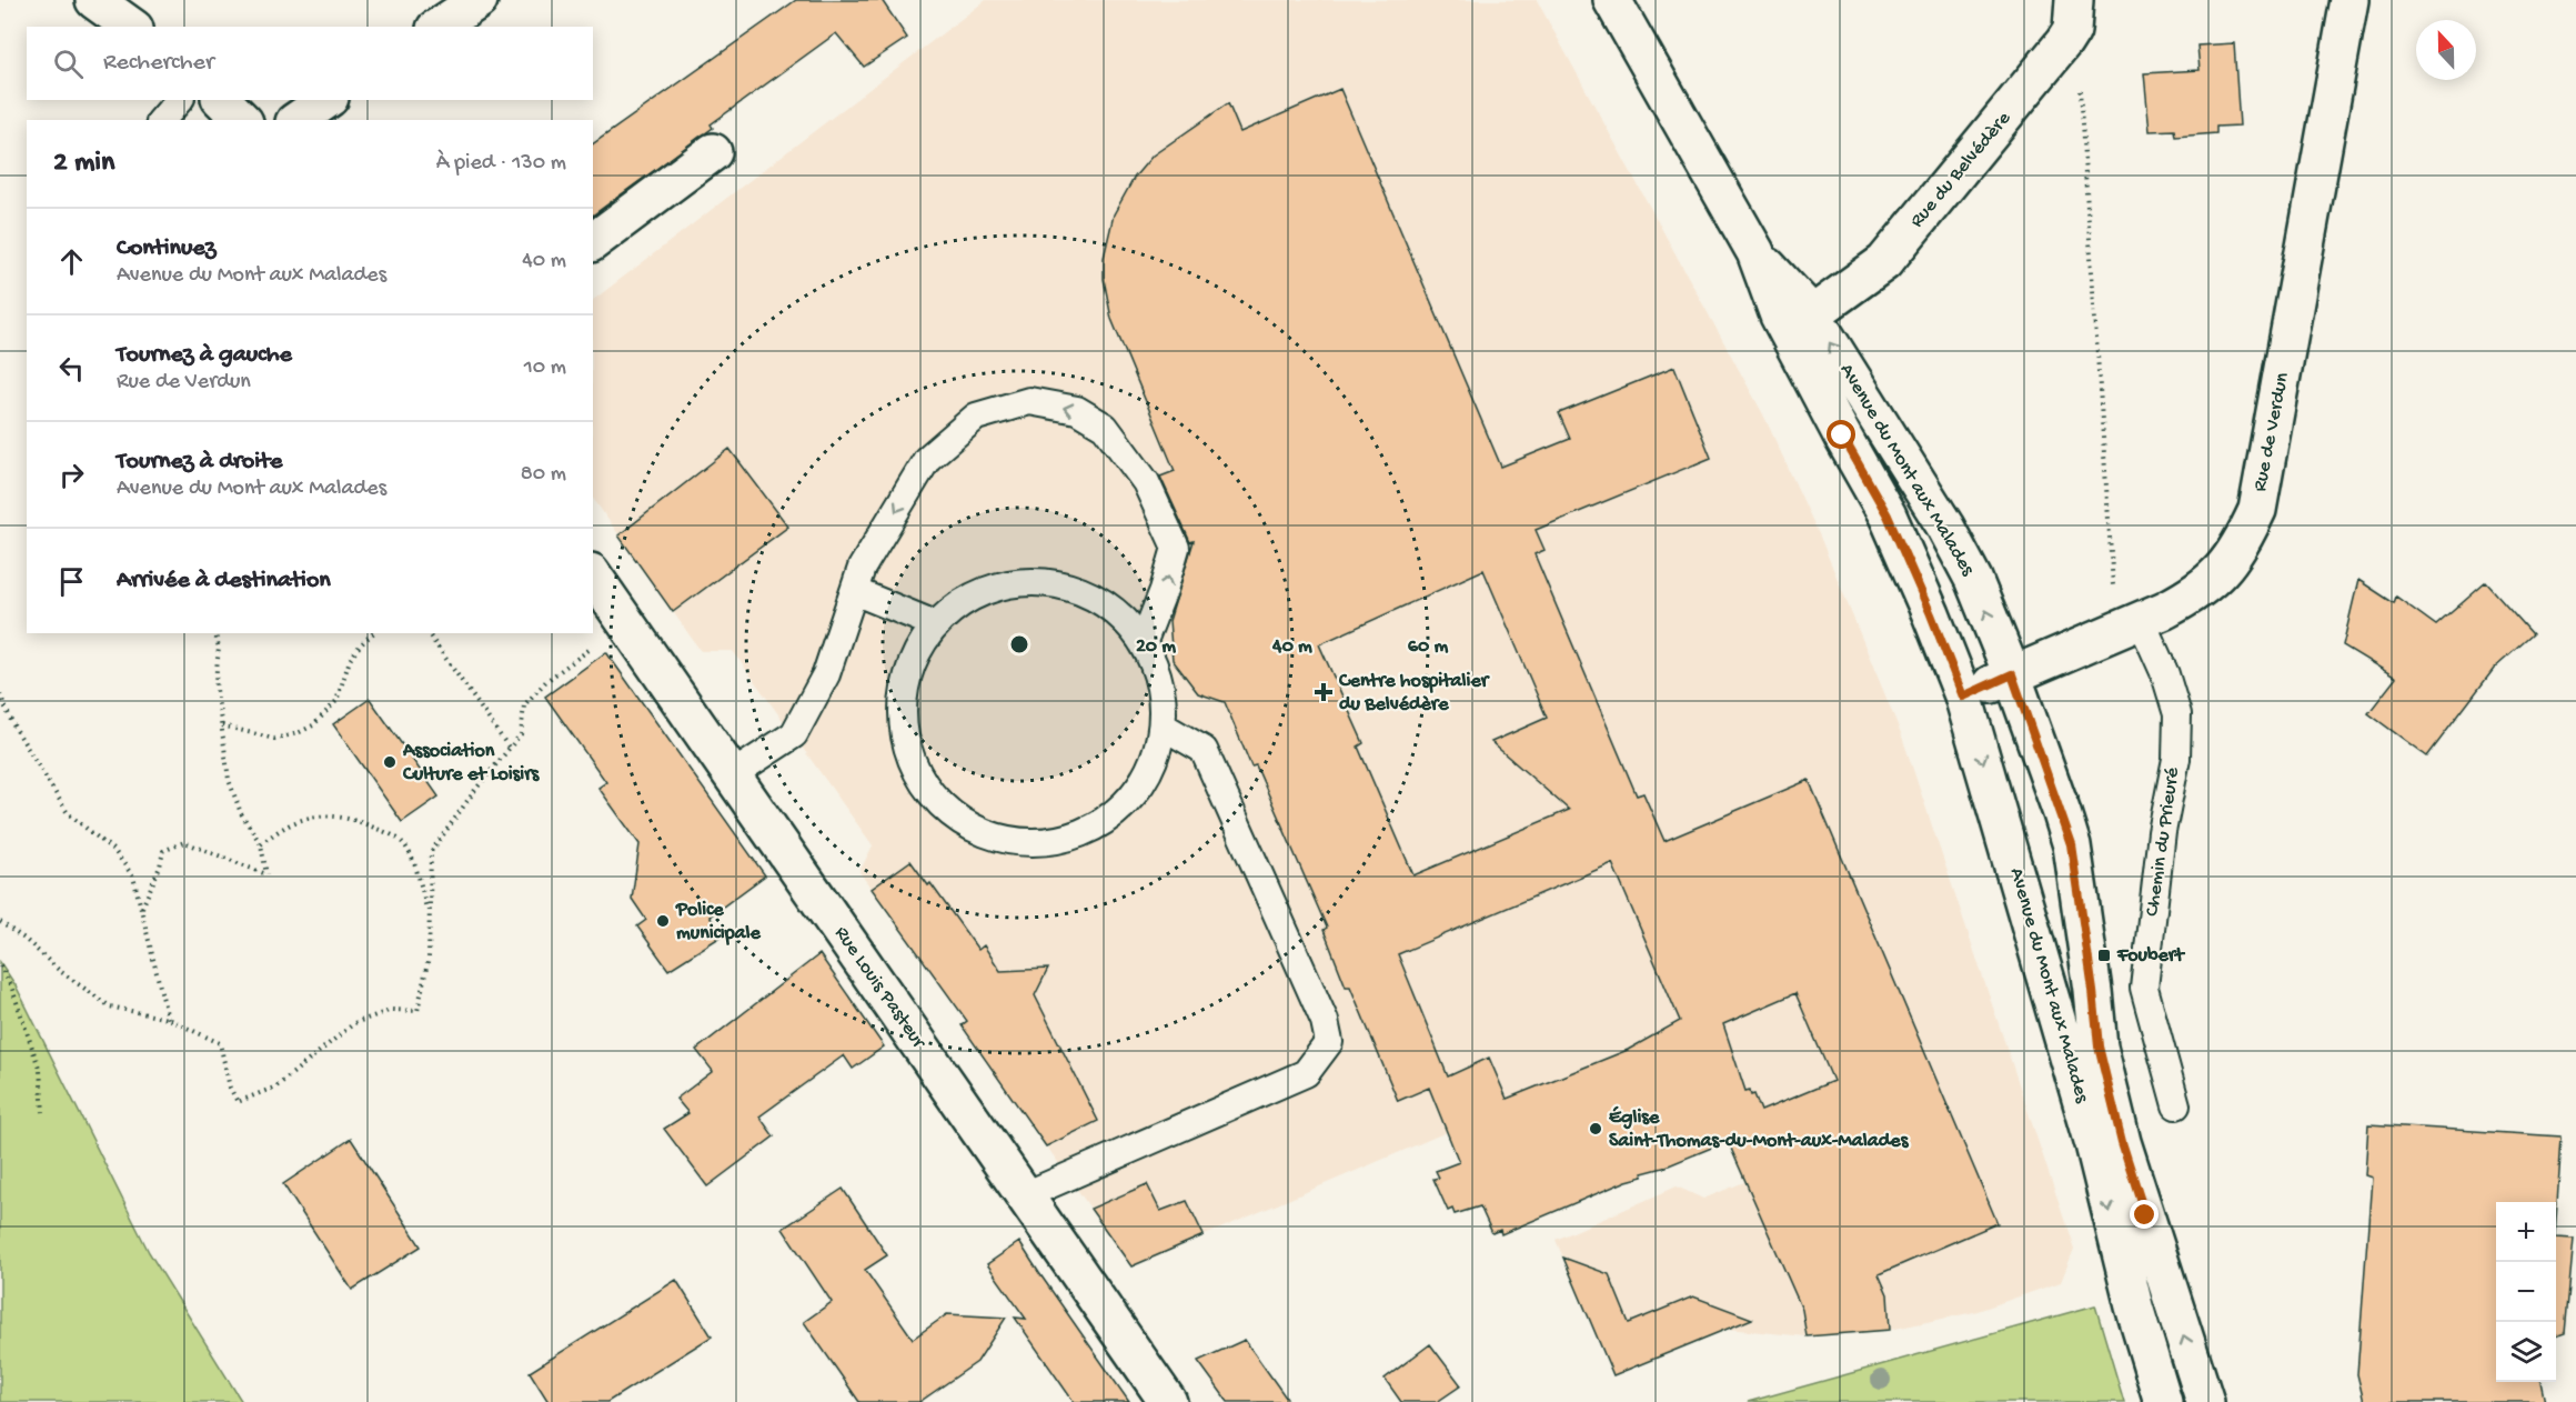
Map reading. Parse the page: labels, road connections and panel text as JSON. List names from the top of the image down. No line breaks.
{"streets":{"street":["Rue du Belvédère","Rue de Verdun","Avenue du Mont aux Malades","Rue Louis Pasteur"],"lane":["Chemin du Prieuré"]},"crossings":[["Rue du Belvédère","Avenue du Mont aux Malades"],["Rue de Verdun","Avenue du Mont aux Malades"],["Rue de Verdun","Chemin du Prieuré"]],"places":{"health":["Centre hospitalier du Belvédère"],"other":["Association Culture et Loisirs","Police municipale","Église Saint-Thomas-du-Mont-aux-Malades"],"transit":["Foubert"]},"north":"top","page":{"search":"Rechercher","heading":["2 min","À pied · 130 m"],"list":[["Continuez","Avenue du Mont aux Malades","40 m"],["Tournez à gauche","Rue de Verdun","10 m"],["Tournez à droite","Avenue du Mont aux Malades","80 m"],"Arrivée à destination"],"map_buttons":["+","−"]},"rings":["20 m","40 m","60 m"]}
